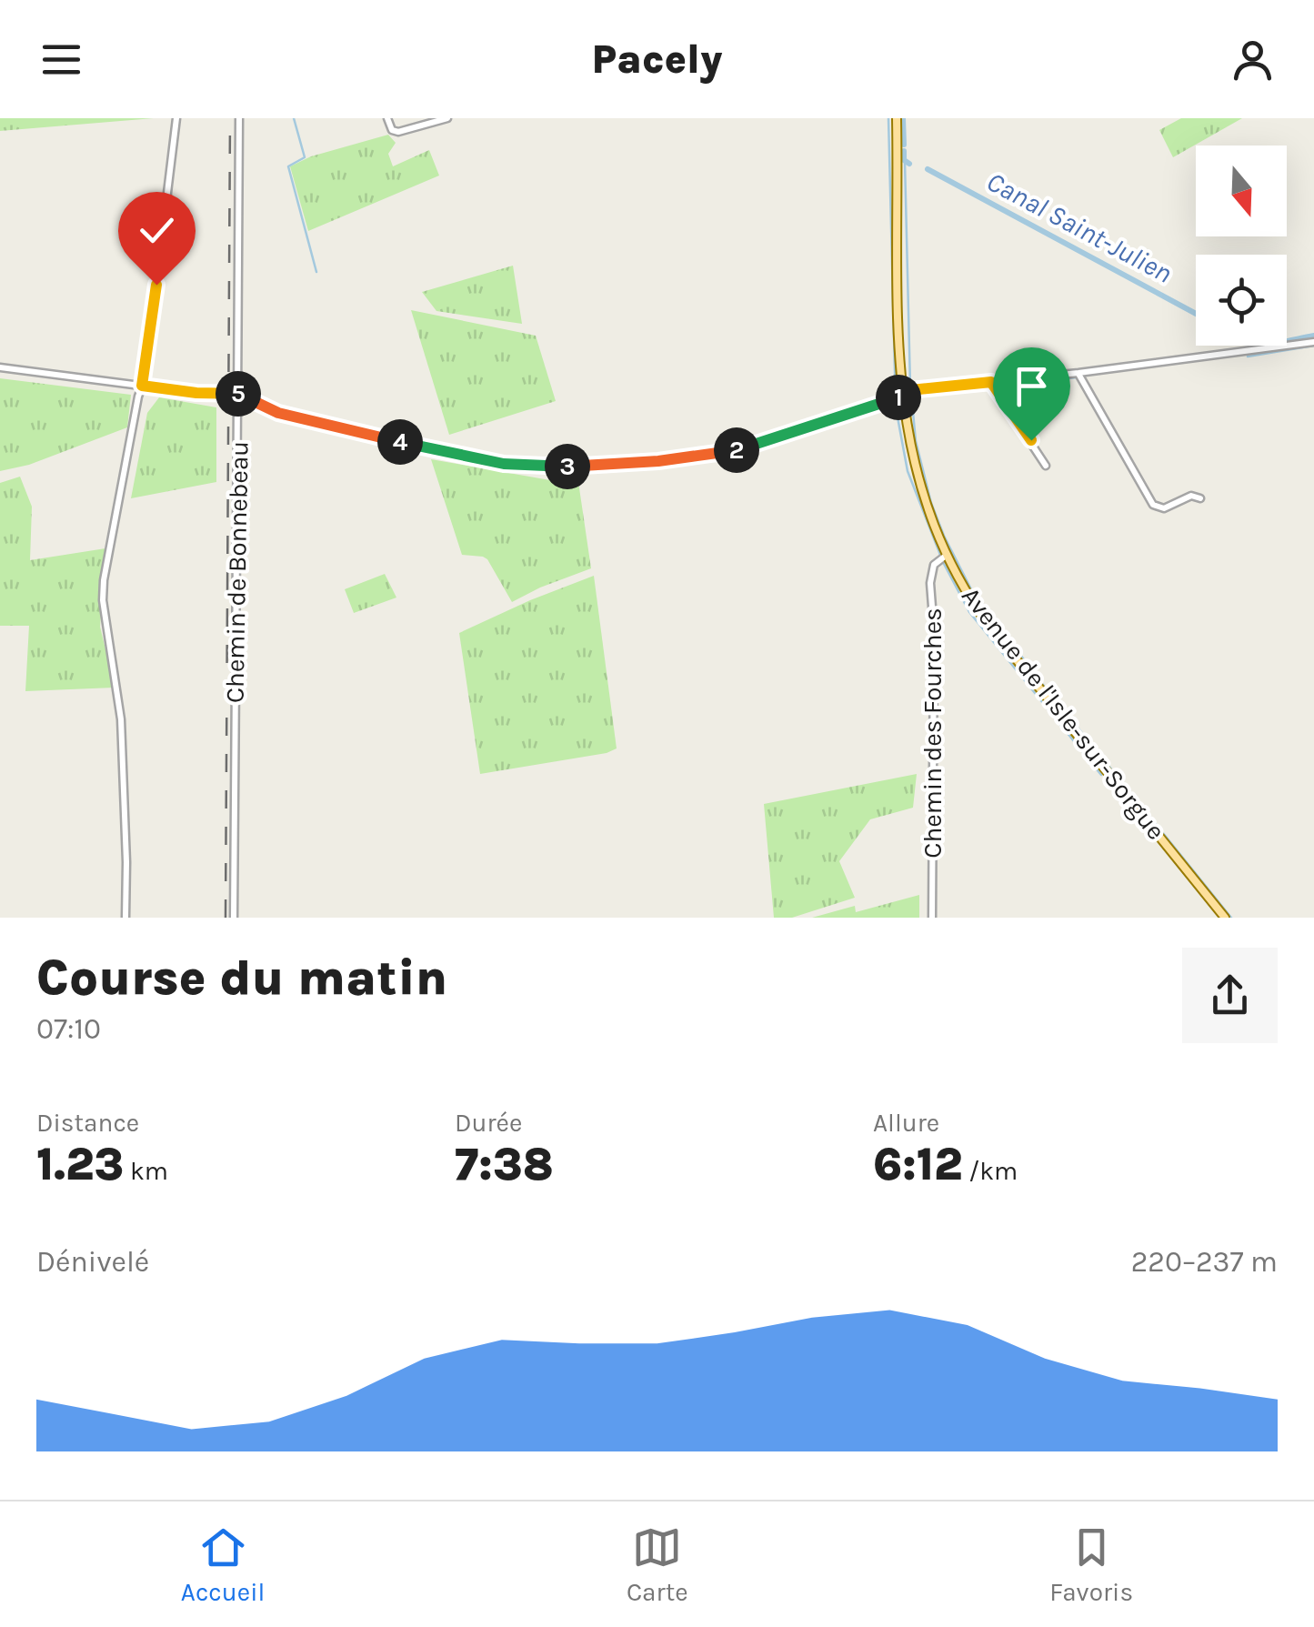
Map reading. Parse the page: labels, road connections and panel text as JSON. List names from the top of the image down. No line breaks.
{"streets":{"main road":["Avenue de l'Isle-sur-Sorgue"],"street":["Chemin de Bonnebeau","Chemin des Fourches"]},"crossings":[["Avenue de l'Isle-sur-Sorgue","Chemin des Fourches"]],"water":["Canal Saint-Julien"],"north":"bottom","page":{"header":"Pacely","pins":["5","1","4","2","3"],"heading":["Course du matin","07:10"],"stats":[["Distance","1.23 km"],["Durée","7:38"],["Allure","6:12 /km"]],"chart":["Dénivelé","220–237 m"],"tabs":["Accueil","Carte","Favoris"]}}
